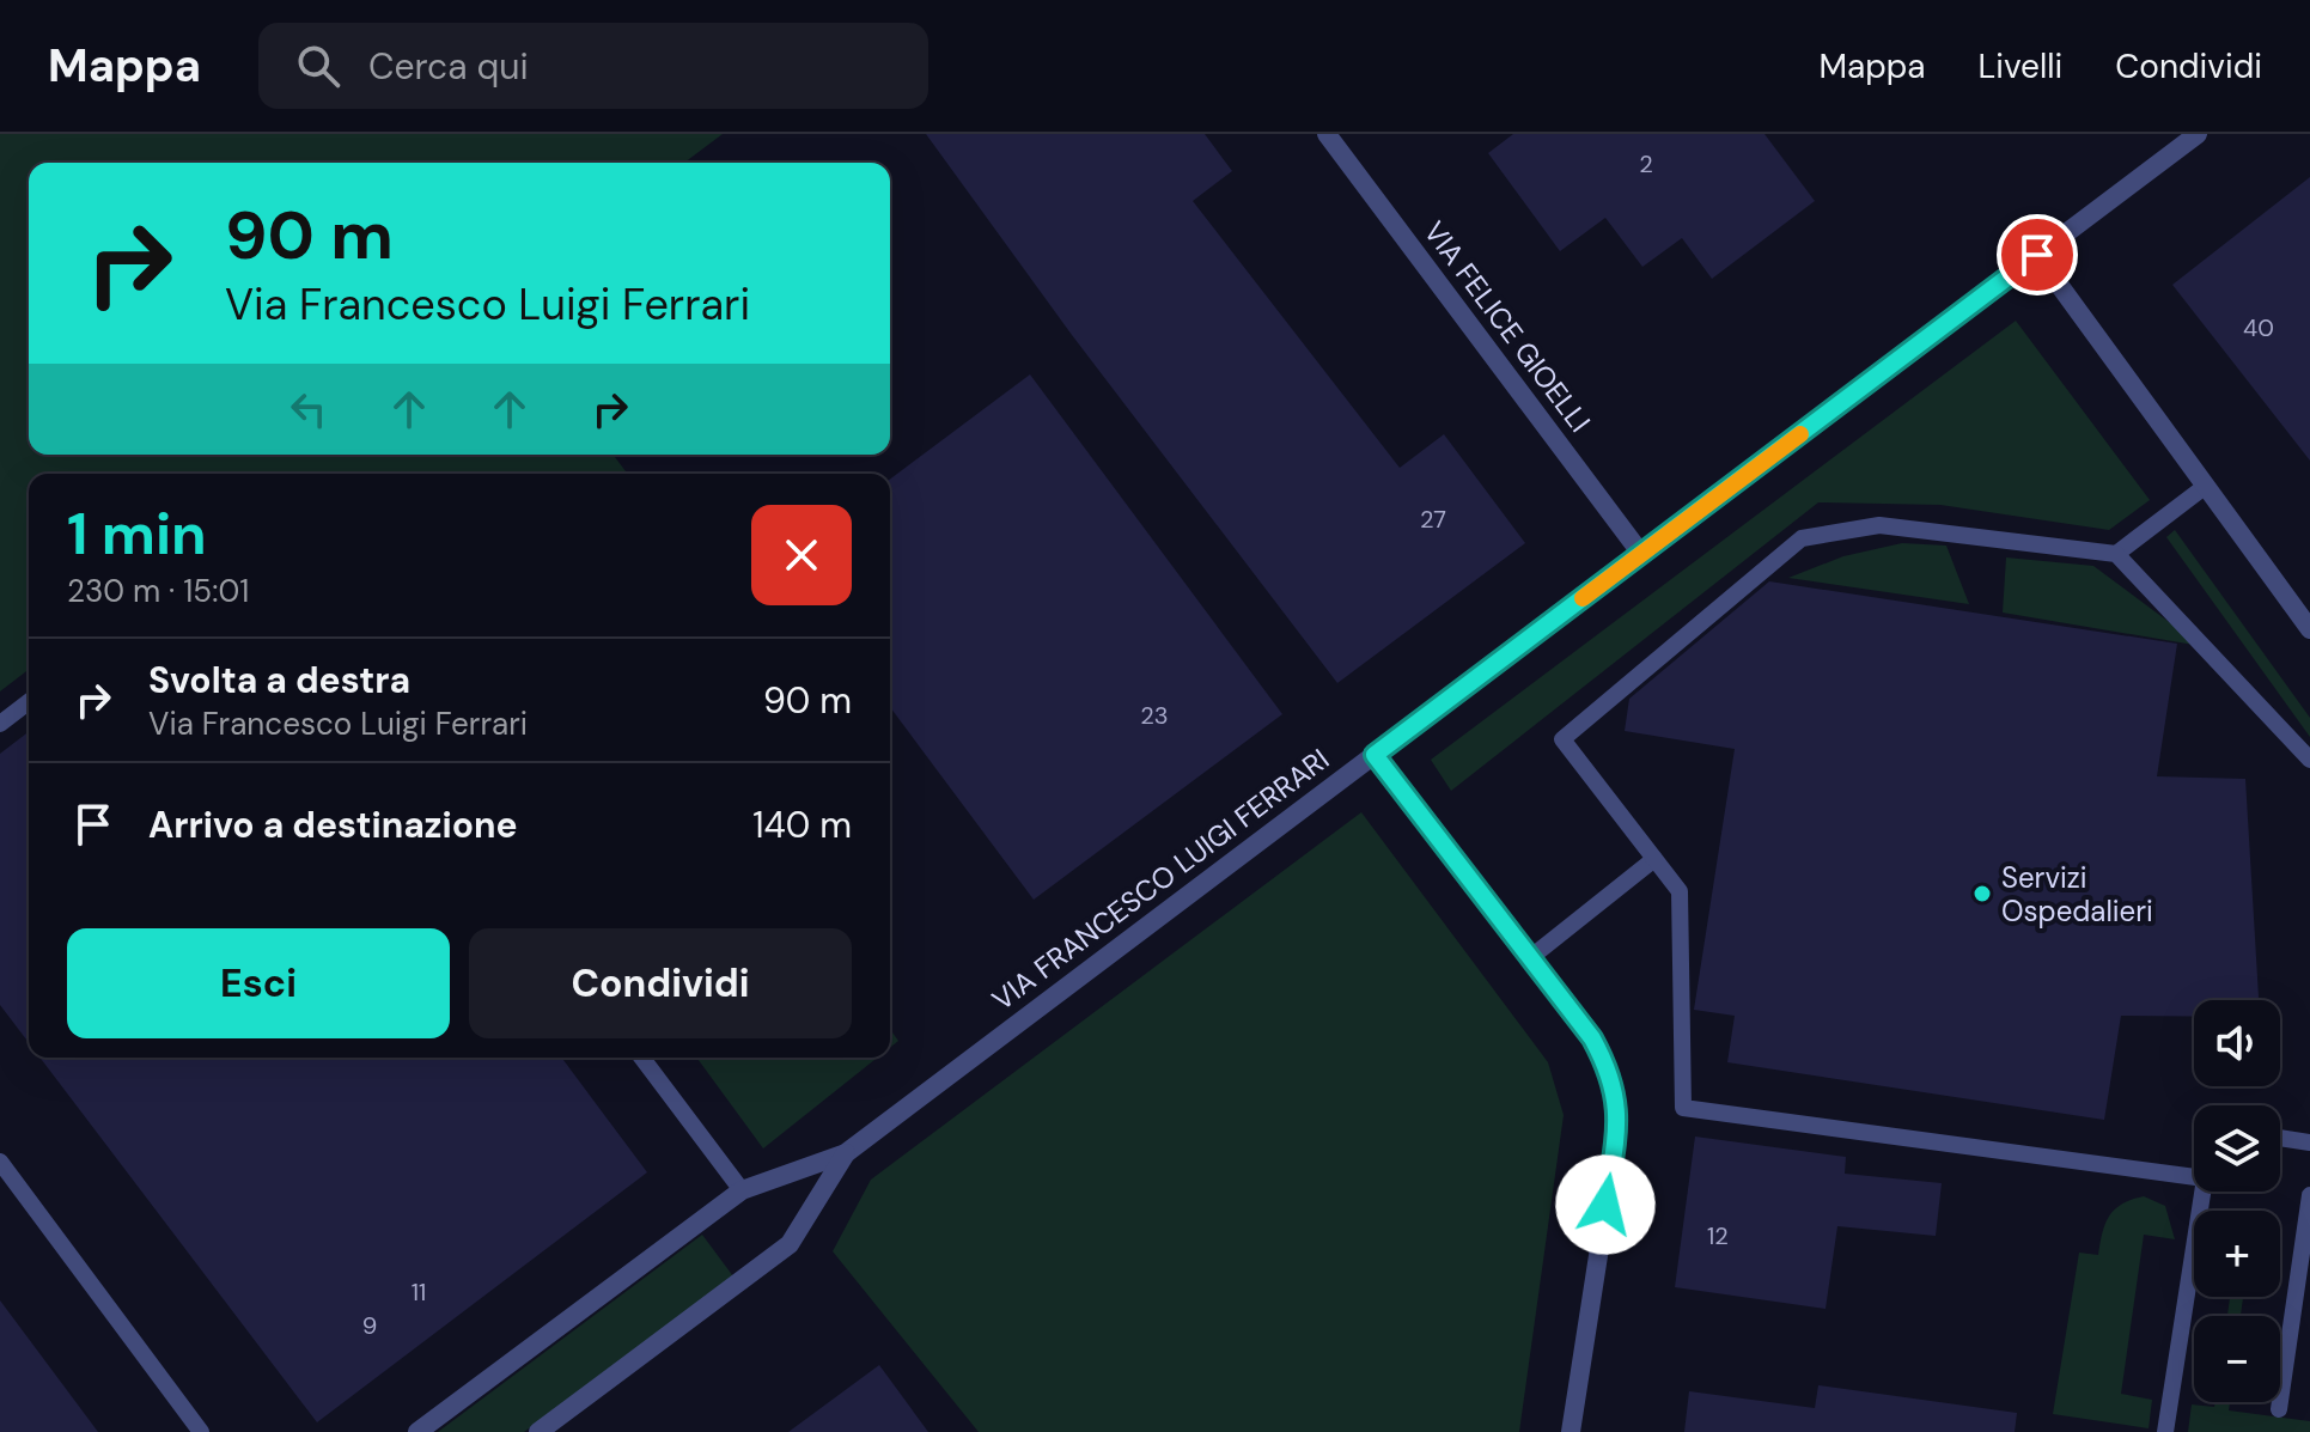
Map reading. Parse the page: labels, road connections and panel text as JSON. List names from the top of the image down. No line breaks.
{"streets":{"street":["VIA FELICE GIOELLI","VIA FRANCESCO LUIGI FERRARI"]},"crossings":[["VIA FELICE GIOELLI","VIA FRANCESCO LUIGI FERRARI"]],"places":["Servizi Ospedalieri"],"house_numbers":["2","40","27","23","12","11","9"],"page":{"header":"Mappa","search":"Cerca qui","nav":["Mappa","Livelli","Condividi"],"turn":["90 m","Via Francesco Luigi Ferrari"],"heading":["1 min","230 m · 15:01"],"list":[{"name":"Svolta a destra","note":"Via Francesco Luigi Ferrari","value":"90 m"},{"name":"Arrivo a destinazione","value":"140 m"}],"buttons":["Esci","Condividi"],"map_buttons":["+","−"]}}
